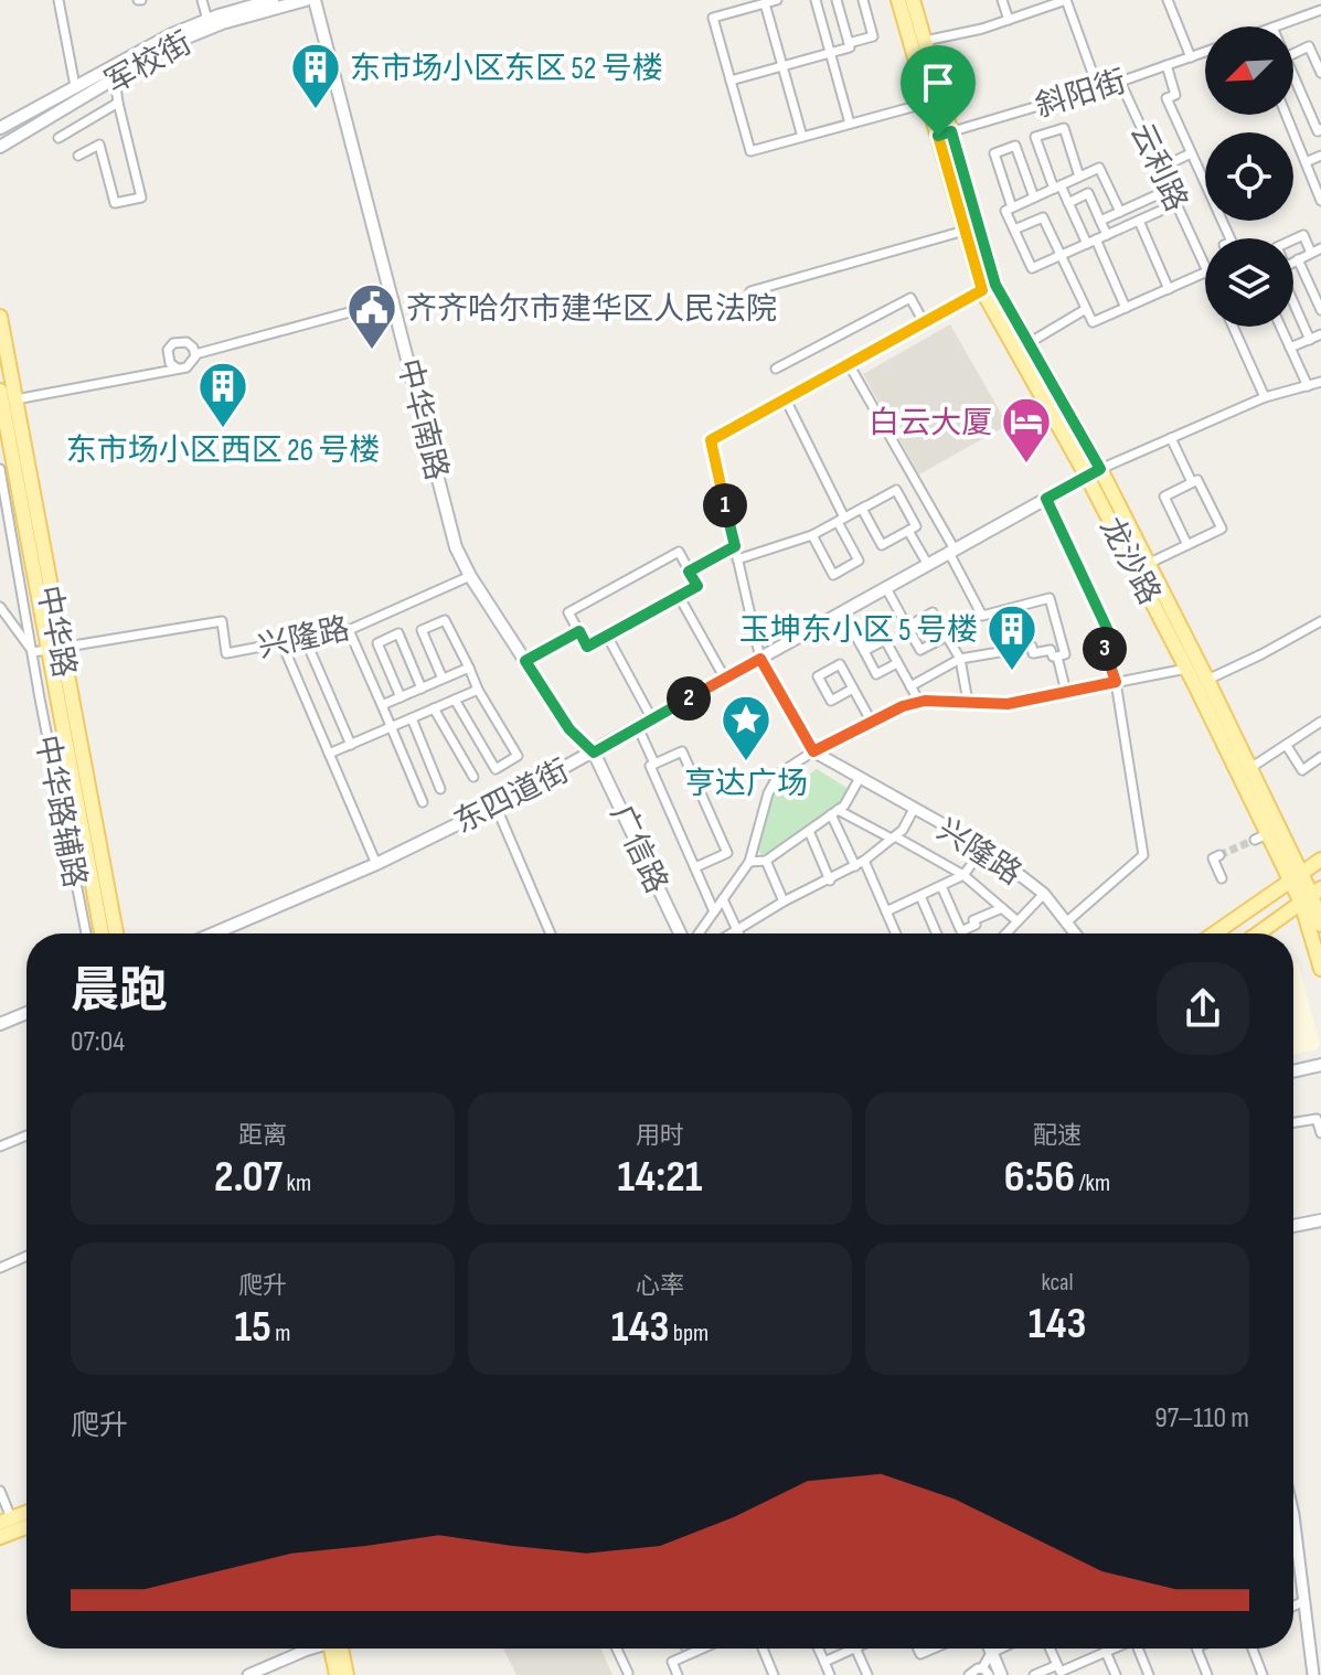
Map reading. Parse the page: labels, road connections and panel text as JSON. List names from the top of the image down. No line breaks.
{"streets":{"main road":["军校街","中华南路","龙沙路","中华路","东四道街","广信路"],"street":["斜阳街","云利路","兴隆路","中华路辅路"]},"crossings":[["斜阳街","云利路"],["斜阳街","龙沙路"],["中华南路","兴隆路"],["中华南路","东四道街"],["中华南路","广信路"],["龙沙路","东四道街"],["中华路","兴隆路"],["东四道街","广信路"]],"places":{"building":["东市场小区东区 52 号楼","东市场小区西区 26 号楼","玉坤东小区 5 号楼"],"public building":["齐齐哈尔市建华区人民法院"],"hotel":["白云大厦"],"place":["亨达广场"]},"north":"bottom left","page":{"pins":["1","3","2"],"heading":["晨跑","07:04"],"stats":[["距离","2.07 km"],["用时","14:21"],["配速","6:56 /km"],["爬升","15 m"],["心率","143 bpm"],["kcal","143"]],"chart":["爬升","97–110 m"]}}
